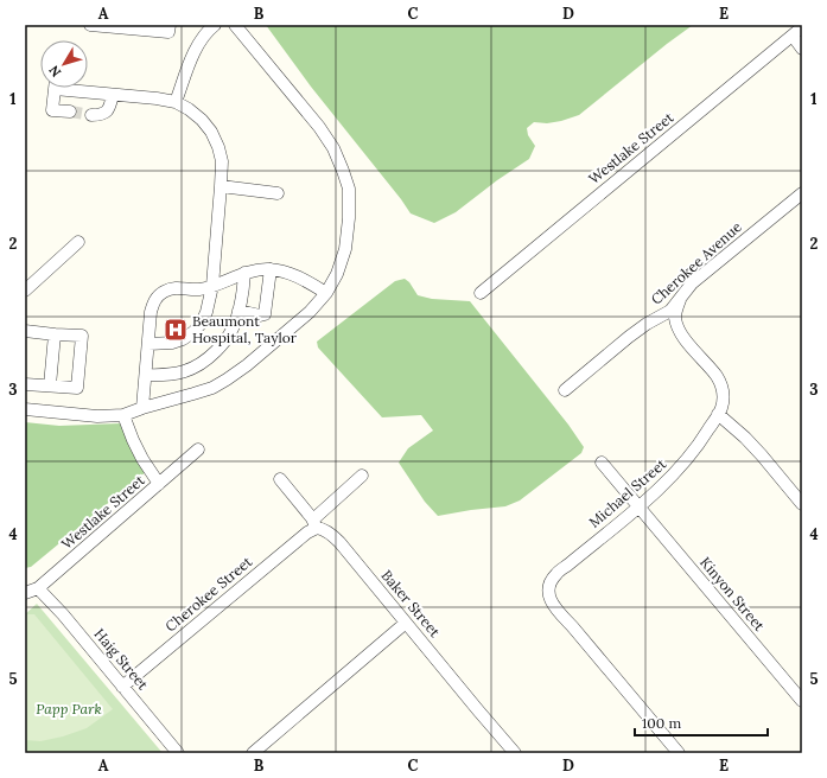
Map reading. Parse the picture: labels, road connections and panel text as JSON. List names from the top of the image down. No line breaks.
{"streets":{"street":["Westlake Street","Cherokee Avenue","Michael Street","Cherokee Street","Kinyon Street","Baker Street","Haig Street"]},"crossings":[["Westlake Street","Haig Street"],["Michael Street","Kinyon Street"],["Cherokee Street","Baker Street"],["Cherokee Street","Haig Street"]],"parks":["Papp Park"],"places":{"hospital":["Beaumont Hospital, Taylor"]},"scale_bar":"100 m","north":"bottom left","grid":{"columns":["A","B","C","D","E"],"rows":["1","2","3","4","5"]}}
